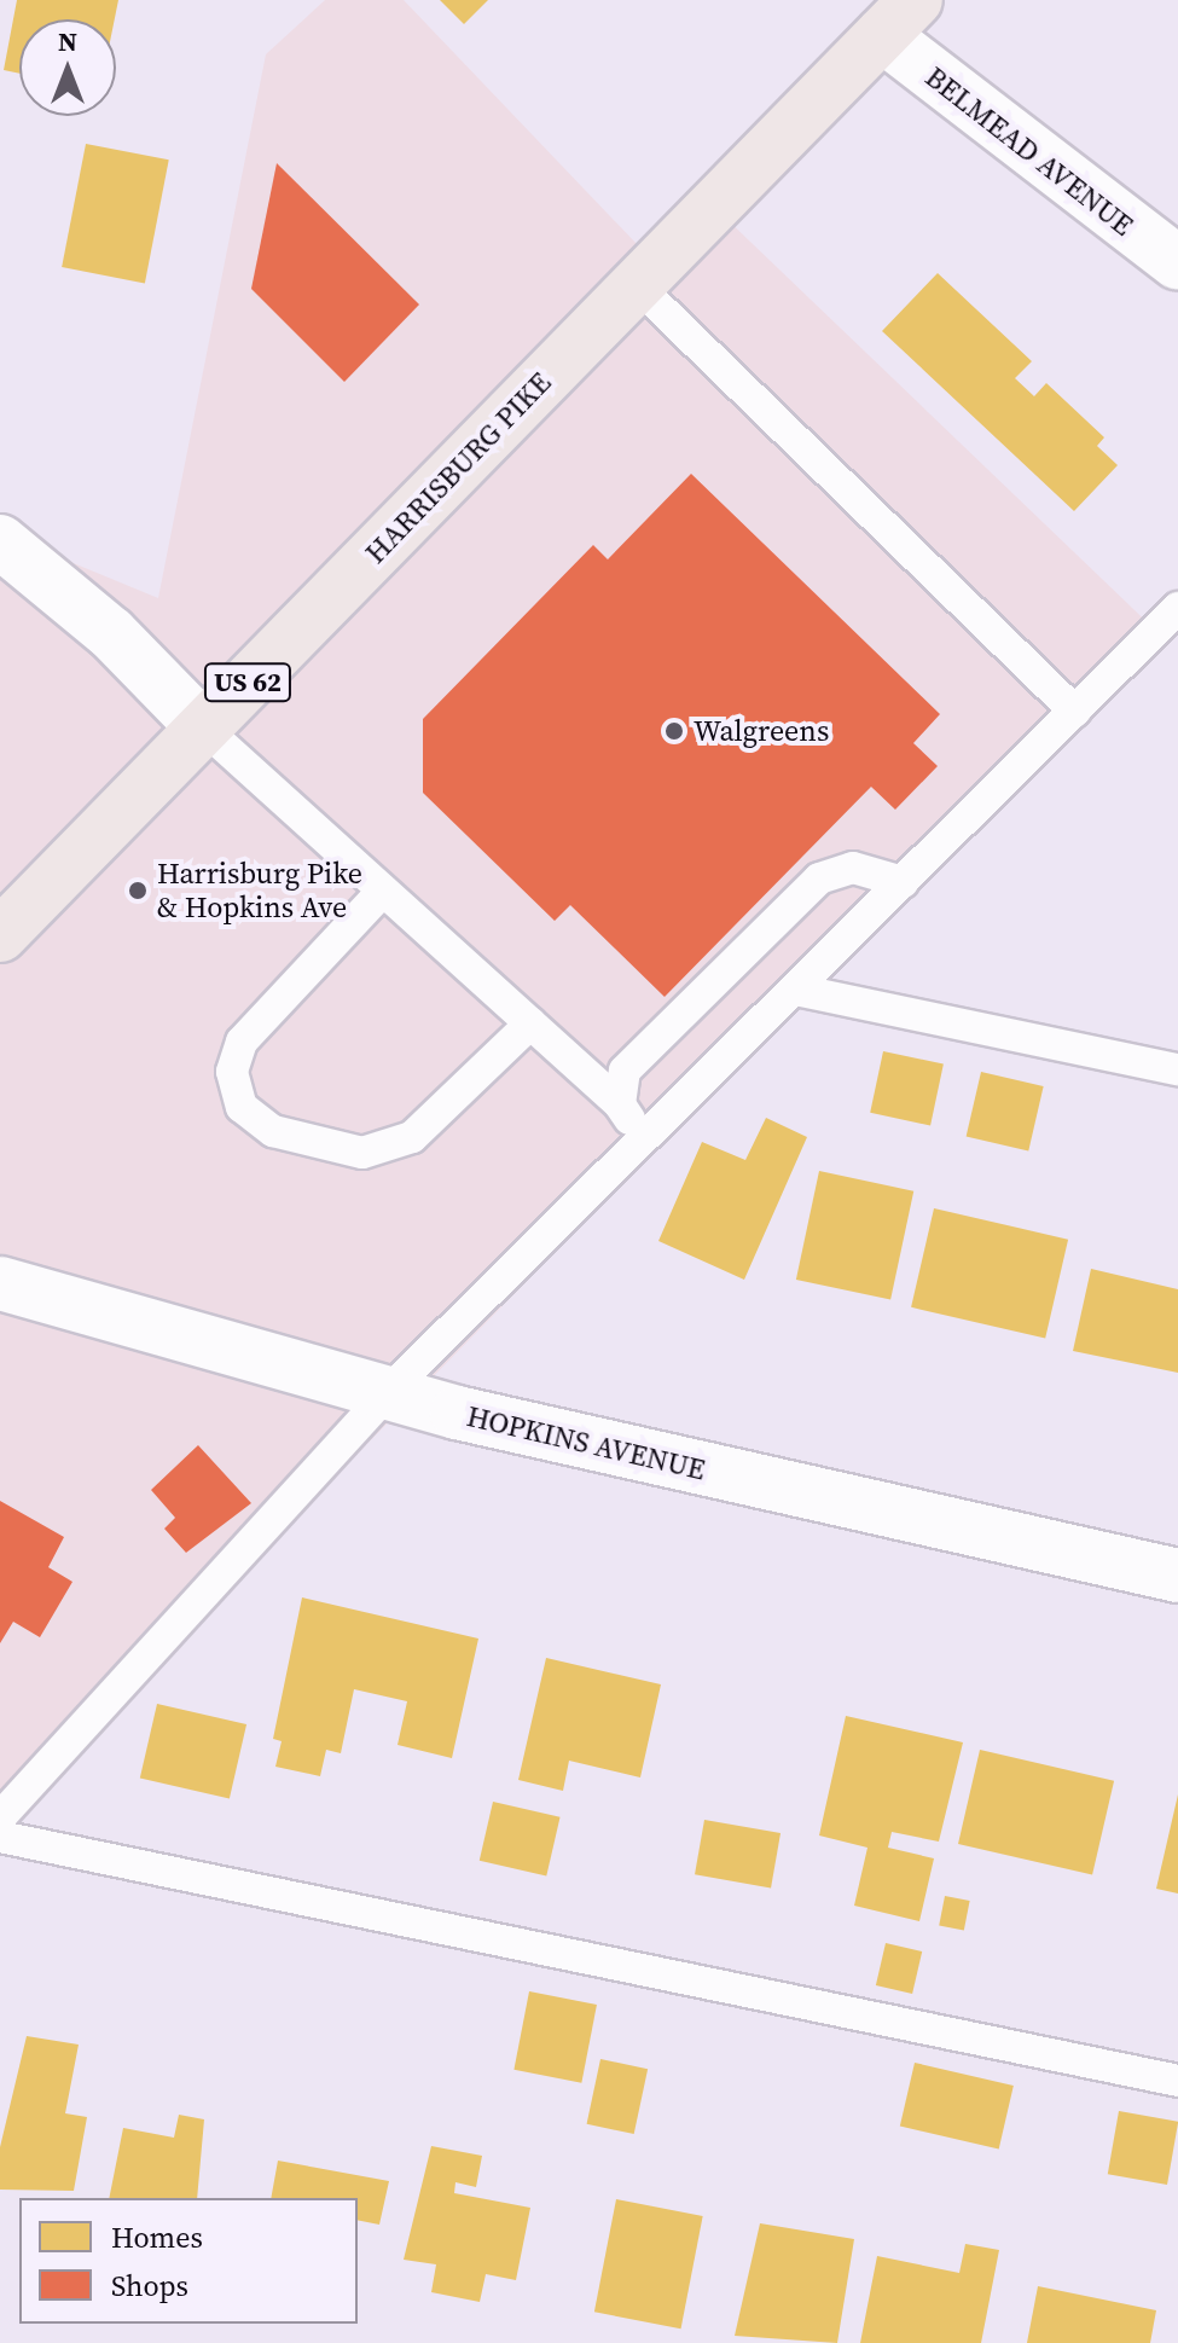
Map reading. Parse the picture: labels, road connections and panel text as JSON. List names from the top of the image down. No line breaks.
{"streets":{"main road":["HARRISBURG PIKE","US 62"],"street":["BELMEAD AVENUE","HOPKINS AVENUE"]},"crossings":[["BELMEAD AVENUE","HARRISBURG PIKE"]],"places":["Walgreens","Harrisburg Pike & Hopkins Ave"],"legend":["Homes","Shops"],"north":"top"}
